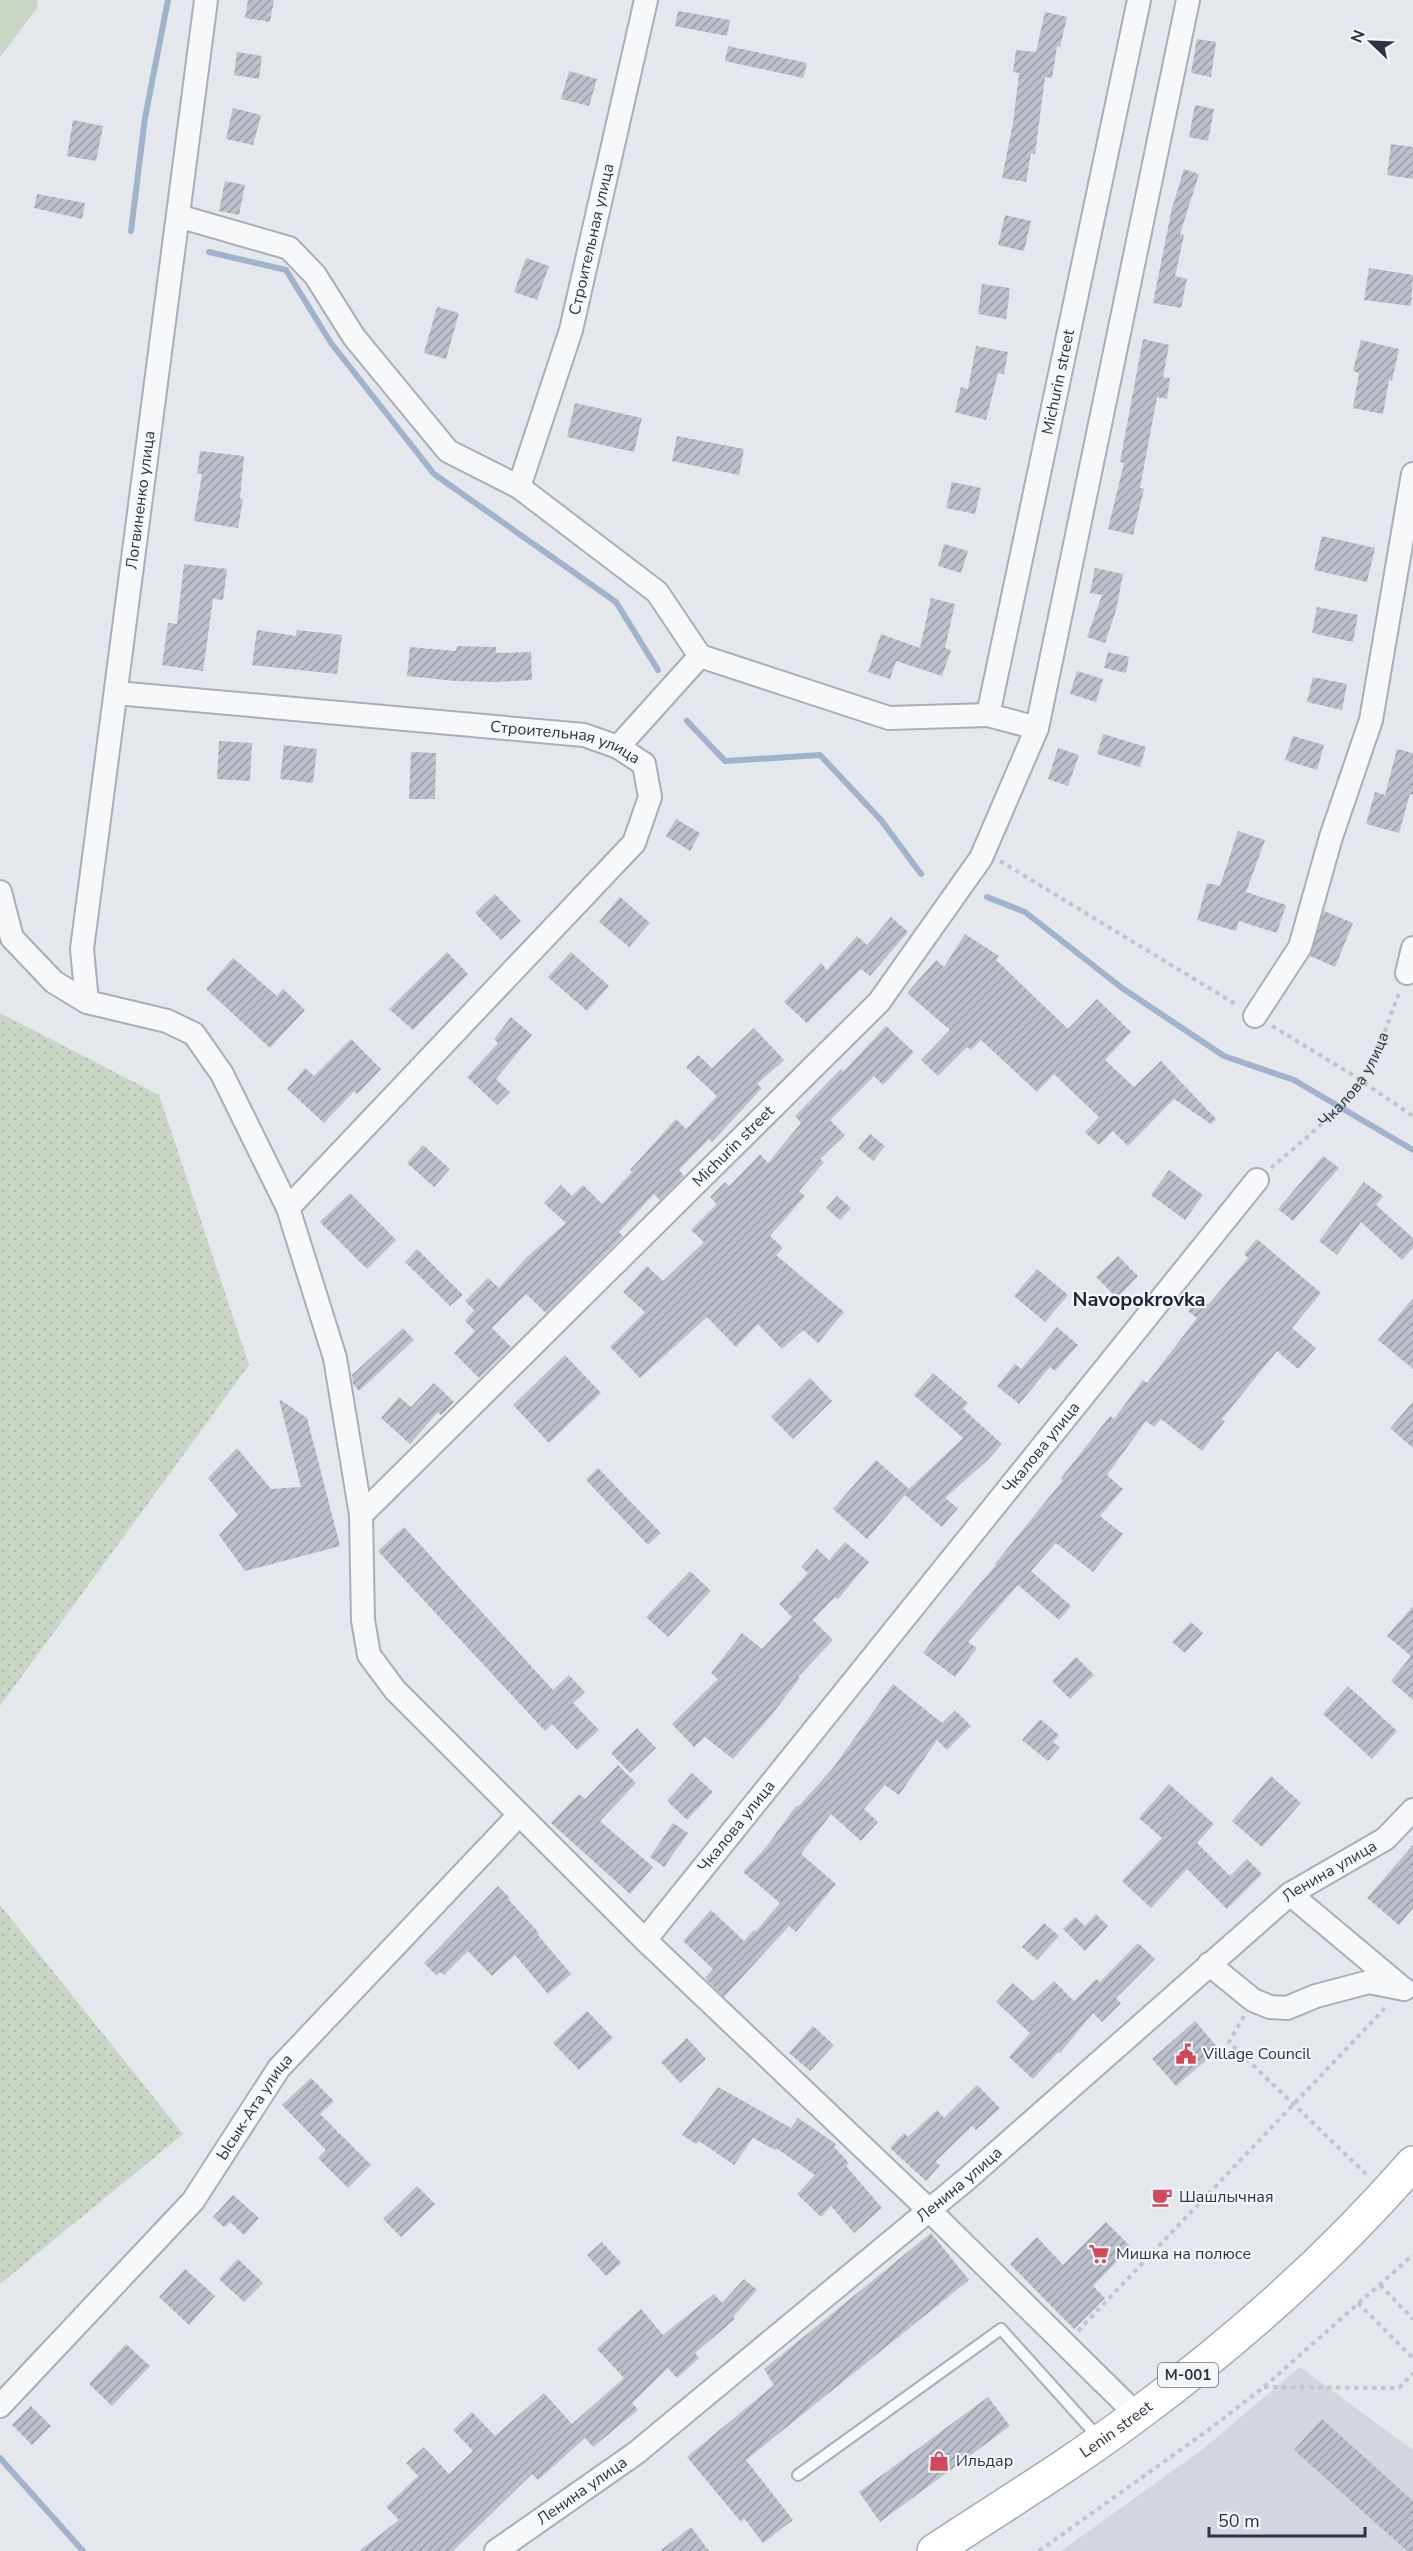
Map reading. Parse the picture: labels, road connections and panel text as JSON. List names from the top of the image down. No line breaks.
{"streets":{"main road":["М-001","Lenin street"],"street":["Строительная улица","Michurin street","Логвиненко улица","Чкалова улица","Ленина улица","Ысык-Ата улица"]},"crossings":[["Строительная улица","Логвиненко улица"]],"districts":["Navopokrovka"],"places":{"public building":["Village Council"],"cafe":["Шашлычная"],"supermarket":["Мишка на полюсе"],"shop":["Ильдар"]},"scale_bar":"50 m","north":"top left"}
